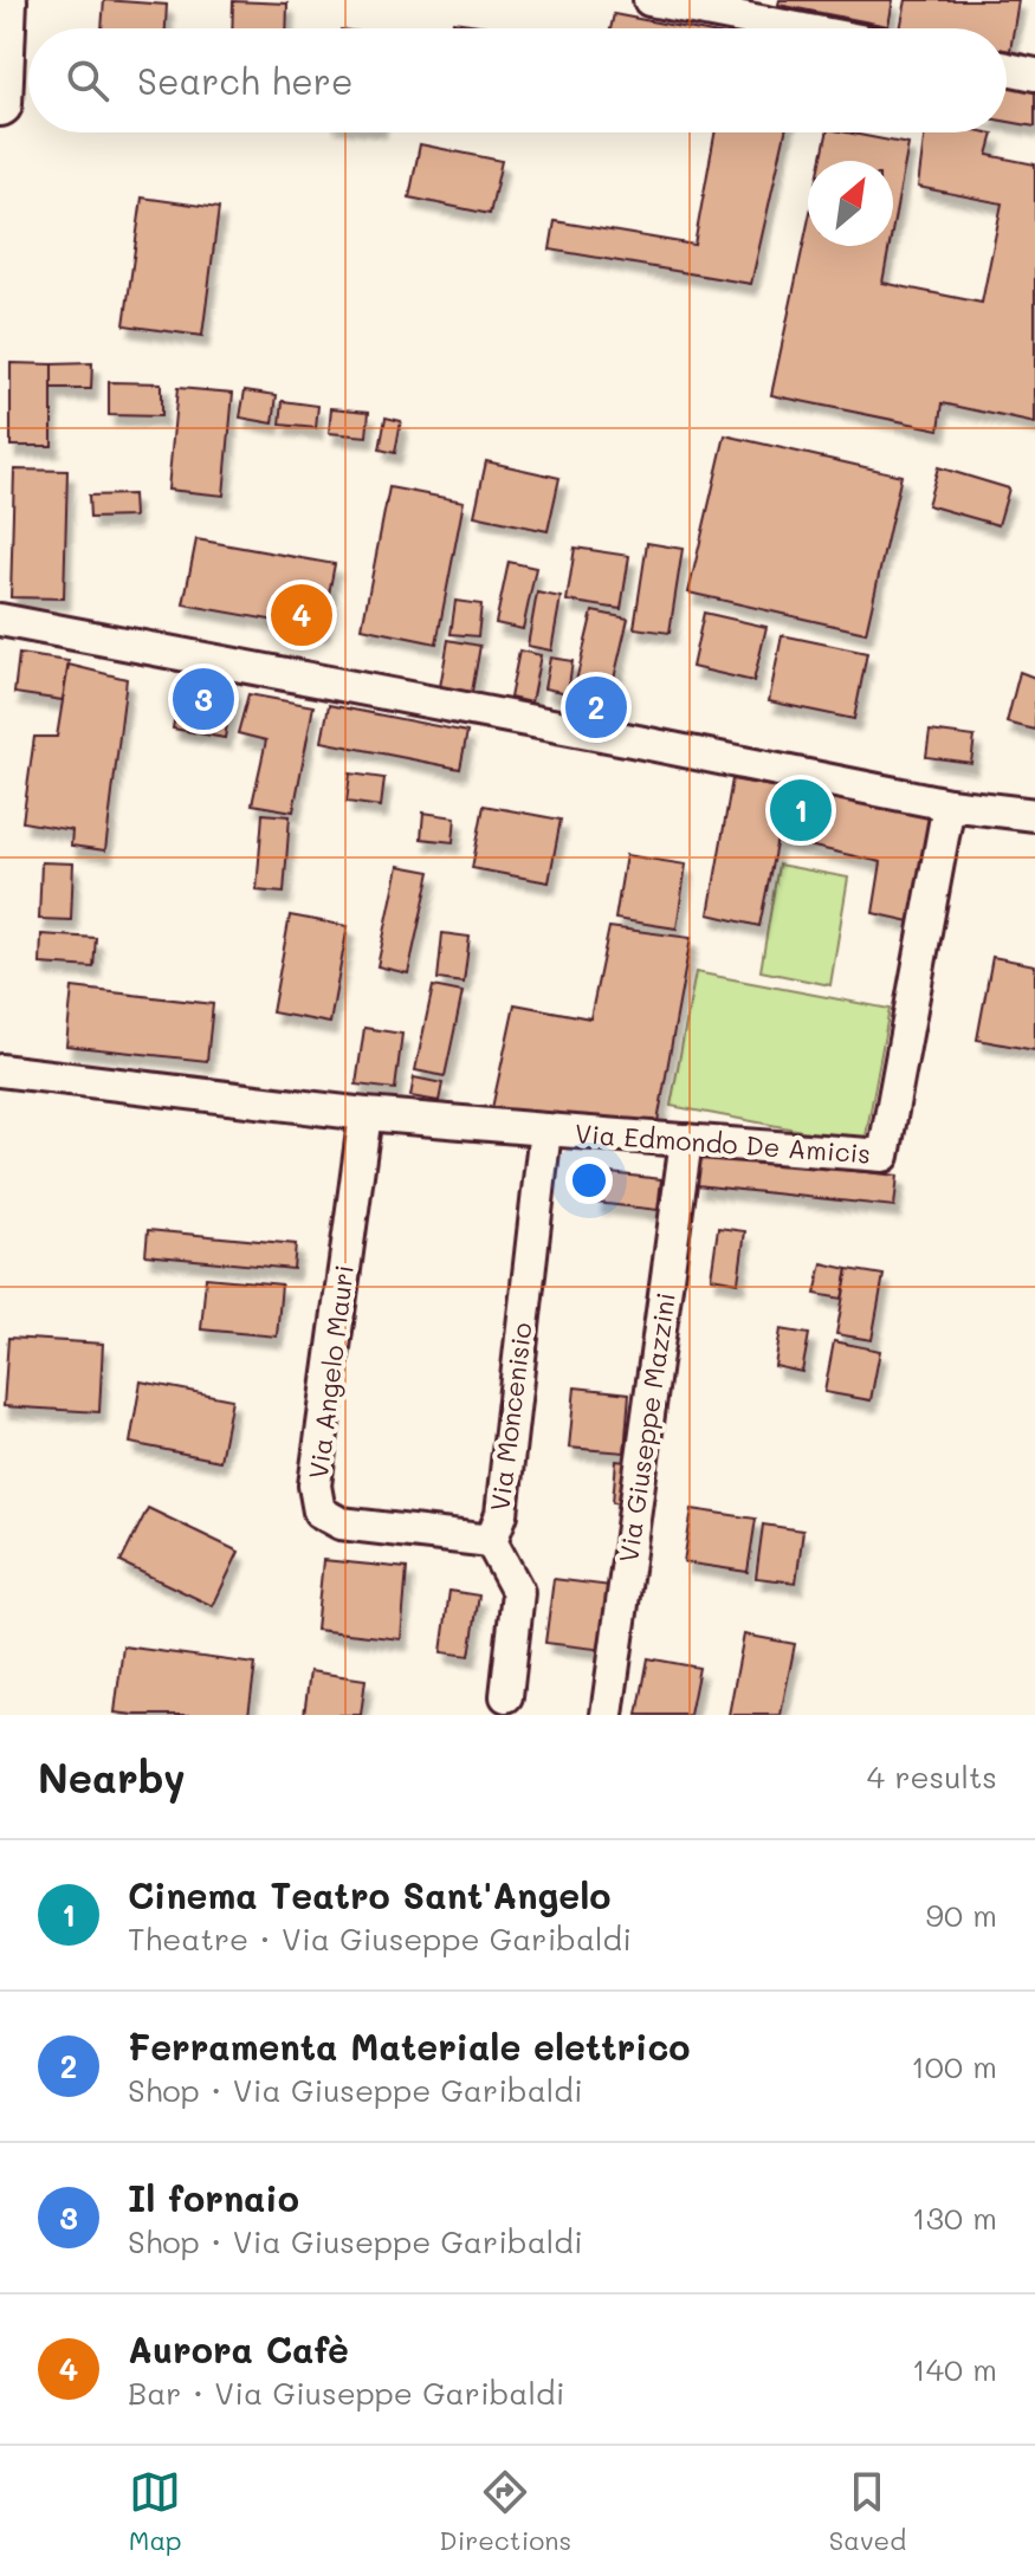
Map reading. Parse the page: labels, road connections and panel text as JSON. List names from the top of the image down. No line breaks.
{"streets":{"street":["Via Edmondo De Amicis","Via Angelo Mauri","Via Moncenisio","Via Giuseppe Mazzini"]},"crossings":[["Via Edmondo De Amicis","Via Moncenisio"],["Via Edmondo De Amicis","Via Giuseppe Mazzini"],["Via Angelo Mauri","Via Moncenisio"]],"north":"top right","page":{"search":"Search here","pins":["4","3","2","1"],"heading":["Nearby","4 results"],"list":[{"mark":"1","name":"Cinema Teatro Sant'Angelo","note":"Theatre · Via Giuseppe Garibaldi","value":"90 m"},{"mark":"2","name":"Ferramenta Materiale elettrico","note":"Shop · Via Giuseppe Garibaldi","value":"100 m"},{"mark":"3","name":"Il fornaio","note":"Shop · Via Giuseppe Garibaldi","value":"130 m"},{"mark":"4","name":"Aurora Cafè","note":"Bar · Via Giuseppe Garibaldi","value":"140 m"}],"nav":["Map","Directions","Saved"]}}
